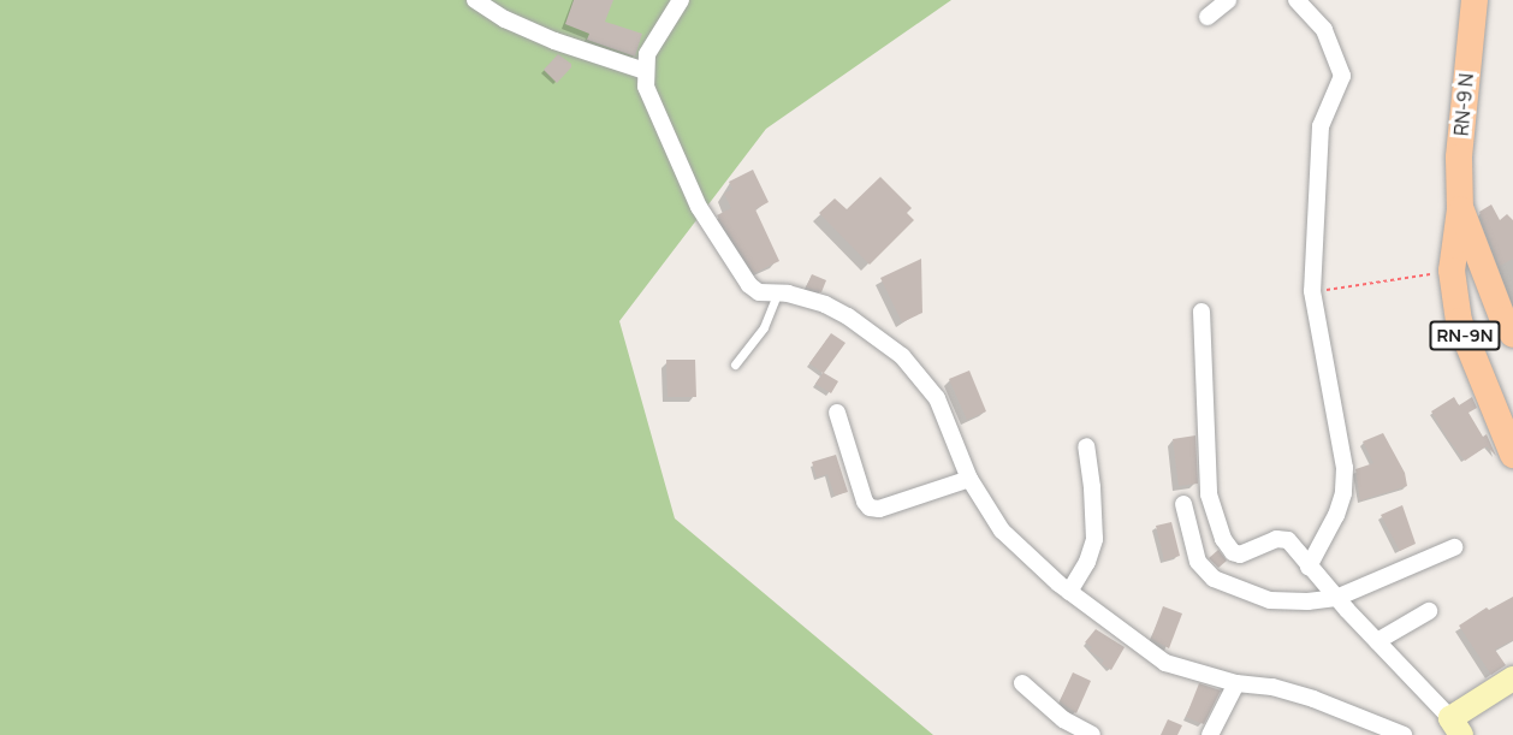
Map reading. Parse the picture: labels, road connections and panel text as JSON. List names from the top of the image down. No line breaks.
{"streets":{"main road":["RN-9 N","RN-9N"]},"crossings":[["RN-9 N","RN-9N"]]}
